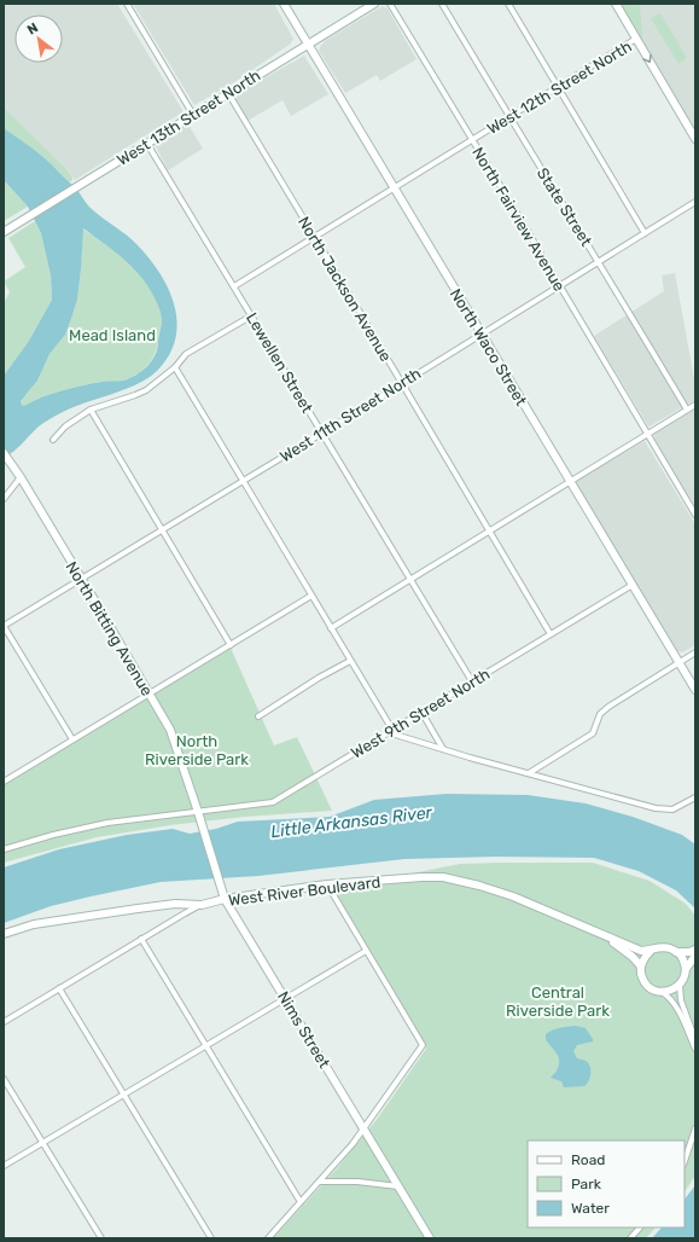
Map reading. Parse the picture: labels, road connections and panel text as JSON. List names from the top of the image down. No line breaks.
{"streets":{"street":["West 12th Street North","West 13th Street North","State Street","North Fairview Avenue","North Jackson Avenue","North Waco Street","Lewellen Street","West 11th Street North","North Bitting Avenue","West 9th Street North","West River Boulevard","Nims Street"]},"crossings":[["West 12th Street North","State Street"],["West 12th Street North","North Fairview Avenue"],["West 12th Street North","North Jackson Avenue"],["West 12th Street North","North Waco Street"],["West 12th Street North","Lewellen Street"],["West 13th Street North","North Jackson Avenue"],["West 13th Street North","North Waco Street"],["West 13th Street North","Lewellen Street"],["State Street","West 11th Street North"],["North Fairview Avenue","West 11th Street North"],["North Jackson Avenue","West 11th Street North"],["North Jackson Avenue","West 9th Street North"],["North Waco Street","West 11th Street North"],["North Waco Street","West 9th Street North"],["Lewellen Street","West 11th Street North"],["Lewellen Street","West 9th Street North"],["West 11th Street North","North Bitting Avenue"],["North Bitting Avenue","West 9th Street North"],["North Bitting Avenue","Nims Street"],["West 9th Street North","Nims Street"],["West River Boulevard","Nims Street"]],"water":["Little Arkansas River"],"parks":["Mead Island","North Riverside Park","Central Riverside Park"],"legend":["Road","Park","Water"],"north":"top left"}
